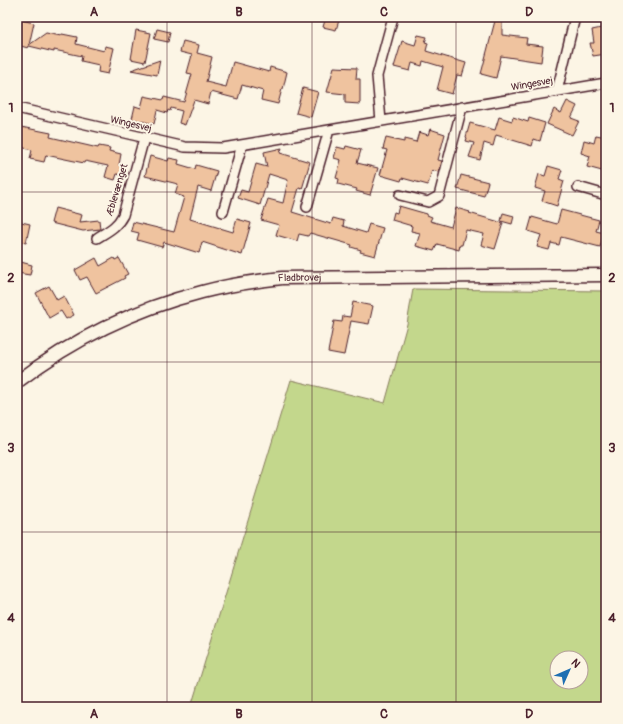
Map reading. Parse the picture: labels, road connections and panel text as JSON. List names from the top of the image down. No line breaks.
{"streets":{"main road":["Fladbrovej"],"street":["Wingesvej","Æblevænget"]},"crossings":[["Wingesvej","Æblevænget"]],"north":"top right","grid":{"columns":["A","B","C","D"],"rows":["1","2","3","4"]}}
